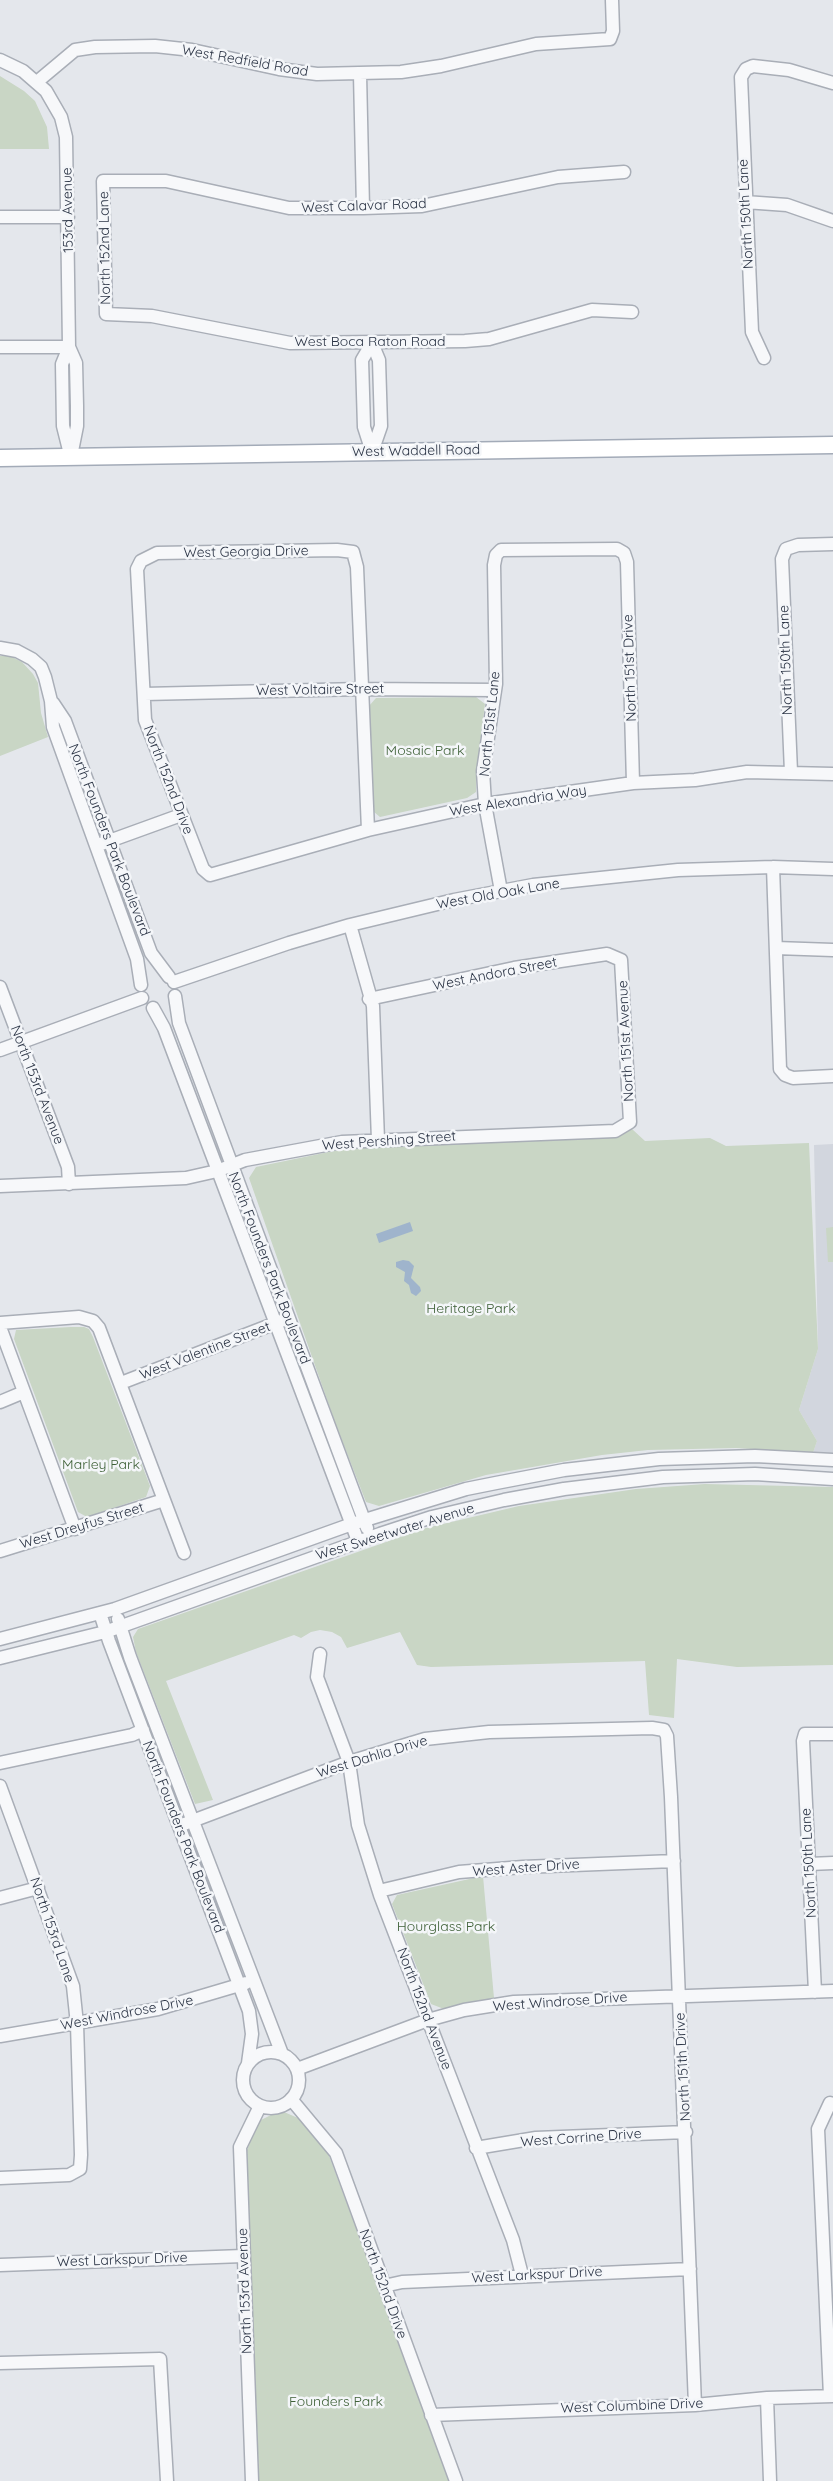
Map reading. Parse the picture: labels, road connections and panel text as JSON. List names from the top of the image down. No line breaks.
{"streets":{"main road":["West Waddell Road"],"street":["West Redfield Road","West Calavar Road","153rd Avenue","North 150th Lane","North 152nd Lane","West Boca Raton Road","West Georgia Drive","North 151st Drive","West Voltaire Street","North 151st Lane","North 152nd Drive","West Alexandria Way","North Founders Park Boulevard","West Old Oak Lane","West Andora Street","North 151st Avenue","North 153rd Avenue","West Pershing Street","West Valentine Street","West Dreyfus Street","West Sweetwater Avenue","West Dahlia Drive","West Aster Drive","North 153rd Lane","West Windrose Drive","North 152nd Avenue","North 151th Drive","West Corrine Drive","West Larkspur Drive","West Columbine Drive"]},"crossings":[["West Redfield Road","153rd Avenue"],["West Calavar Road","North 152nd Lane"],["153rd Avenue","West Waddell Road"],["North 150th Lane","West Alexandria Way"],["North 150th Lane","West Windrose Drive"],["North 152nd Lane","West Boca Raton Road"],["West Georgia Drive","West Voltaire Street"],["West Georgia Drive","North 152nd Drive"],["North 151st Drive","North 151st Lane"],["North 151st Drive","West Alexandria Way"],["West Voltaire Street","North 151st Lane"],["West Voltaire Street","North 152nd Drive"],["North 151st Lane","West Alexandria Way"],["North 151st Lane","West Old Oak Lane"],["North 152nd Drive","West Alexandria Way"],["North 152nd Drive","North Founders Park Boulevard"],["North 152nd Drive","North 153rd Avenue"],["North 152nd Drive","West Windrose Drive"],["North 152nd Drive","West Larkspur Drive"],["North 152nd Drive","West Columbine Drive"],["North Founders Park Boulevard","West Old Oak Lane"],["North Founders Park Boulevard","North 153rd Avenue"],["North Founders Park Boulevard","West Pershing Street"],["North Founders Park Boulevard","West Valentine Street"],["North Founders Park Boulevard","West Sweetwater Avenue"],["North Founders Park Boulevard","West Dahlia Drive"],["North Founders Park Boulevard","West Windrose Drive"],["West Andora Street","North 151st Avenue"],["North 151st Avenue","West Pershing Street"],["North 153rd Avenue","West Pershing Street"],["North 153rd Avenue","West Windrose Drive"],["North 153rd Avenue","West Larkspur Drive"],["West Dahlia Drive","North 152nd Avenue"],["West Dahlia Drive","North 151th Drive"],["West Aster Drive","North 152nd Avenue"],["West Aster Drive","North 151th Drive"],["North 153rd Lane","West Windrose Drive"],["West Windrose Drive","North 152nd Avenue"],["West Windrose Drive","North 151th Drive"],["North 152nd Avenue","West Corrine Drive"],["North 152nd Avenue","West Larkspur Drive"],["North 151th Drive","West Corrine Drive"],["North 151th Drive","West Larkspur Drive"],["North 151th Drive","West Columbine Drive"]],"parks":["Mosaic Park","Heritage Park","Marley Park","Hourglass Park","Founders Park"]}
